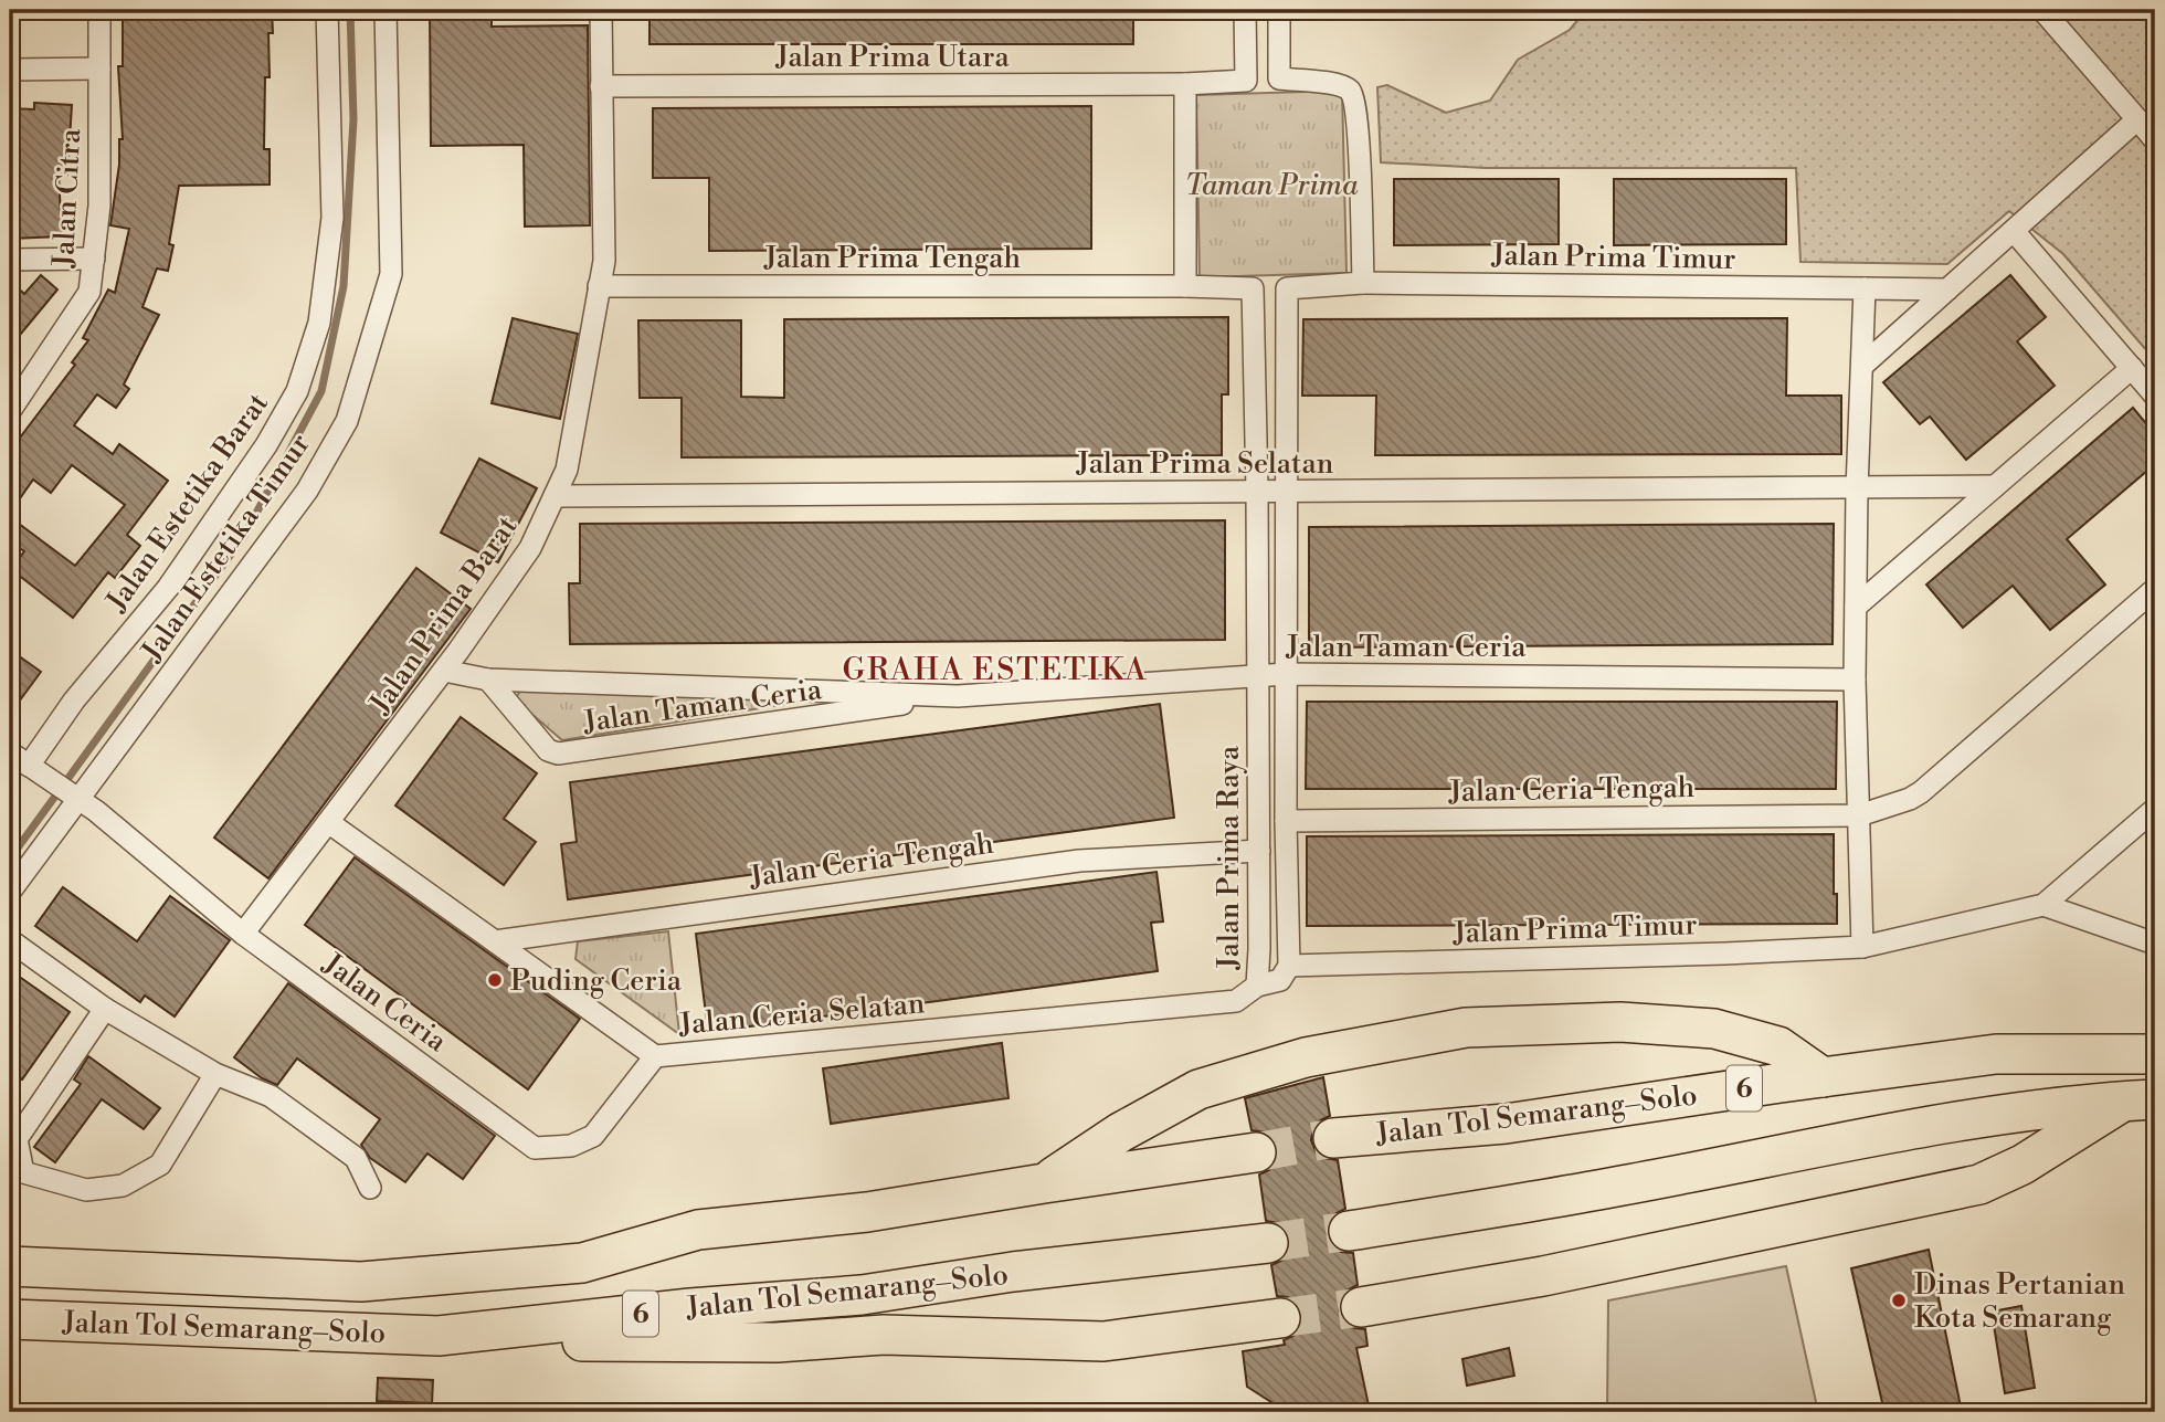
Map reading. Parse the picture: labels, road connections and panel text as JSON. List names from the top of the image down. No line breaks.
{"streets":{"highway":["6","Jalan Tol Semarang–Solo"],"street":["Jalan Prima Utara","Jalan Citra","Jalan Prima Timur","Jalan Prima Tengah","Jalan Prima Selatan","Jalan Estetika Barat","Jalan Estetika Timur","Jalan Prima Barat","Jalan Taman Ceria","Jalan Ceria Tengah","Jalan Prima Raya","Jalan Ceria","Jalan Ceria Selatan"]},"crossings":[["Jalan Prima Utara","Jalan Prima Barat"],["Jalan Prima Timur","Jalan Prima Raya"],["Jalan Prima Tengah","Jalan Prima Barat"],["Jalan Prima Selatan","Jalan Prima Barat"],["Jalan Prima Selatan","Jalan Prima Raya"],["Jalan Estetika Barat","Jalan Ceria"],["Jalan Estetika Timur","Jalan Ceria"],["Jalan Prima Barat","Jalan Taman Ceria"],["Jalan Prima Barat","Jalan Ceria"],["Jalan Prima Barat","Jalan Ceria Selatan"],["Jalan Taman Ceria","Jalan Prima Raya"],["Jalan Ceria Tengah","Jalan Prima Raya"],["Jalan Ceria Tengah","Jalan Ceria Selatan"],["Jalan Prima Raya","Jalan Ceria Selatan"],["Jalan Ceria","Jalan Ceria Selatan"]],"districts":["GRAHA ESTETIKA"],"parks":["Taman Prima"],"places":["Puding Ceria","Dinas Pertanian Kota Semarang"]}
